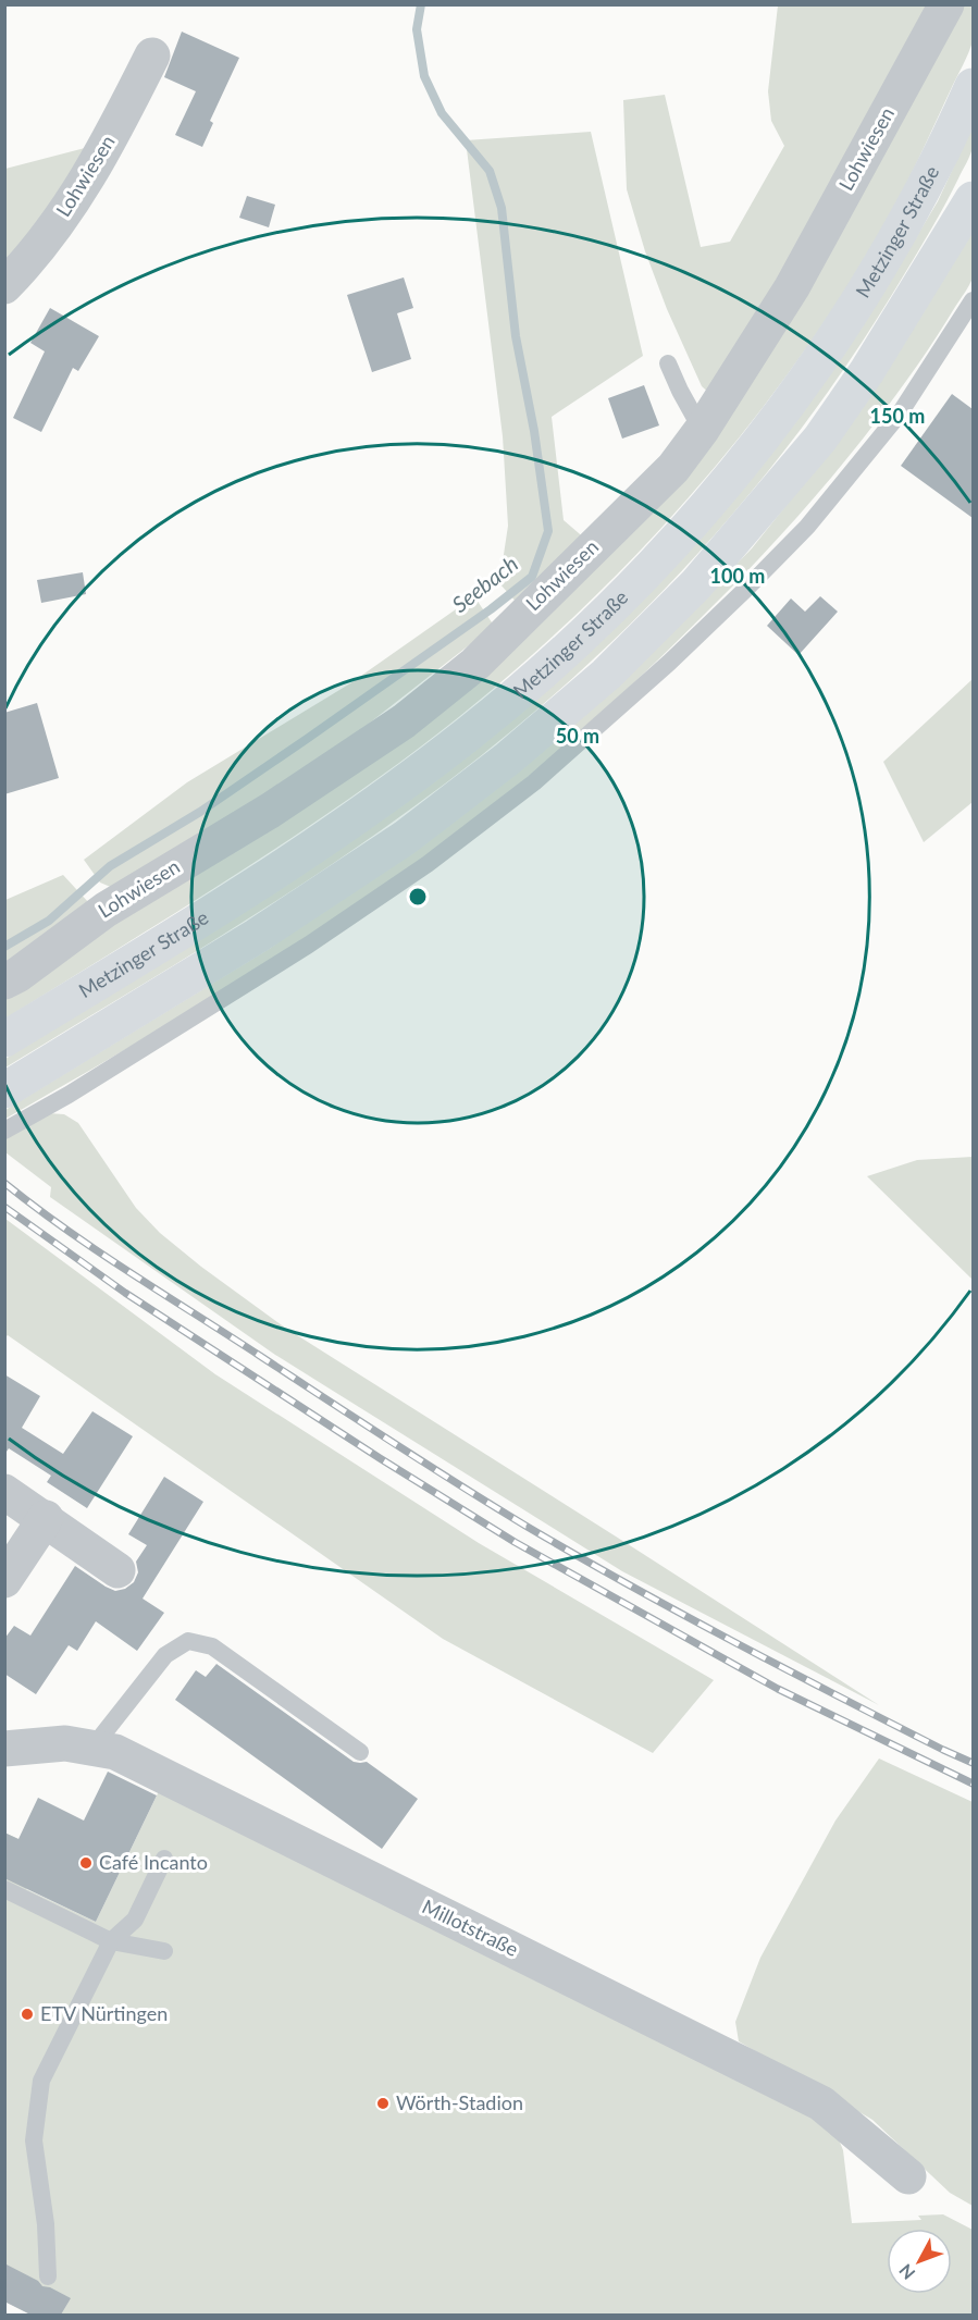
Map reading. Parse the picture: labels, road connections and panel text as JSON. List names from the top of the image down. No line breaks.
{"streets":{"main road":["Metzinger Straße"],"street":["Lohwiesen","Millotstraße"]},"water":["Seebach"],"places":["Café Incanto","ETV Nürtingen","Wörth-Stadion"],"north":"bottom left","rings":["150 m","100 m","50 m"]}
